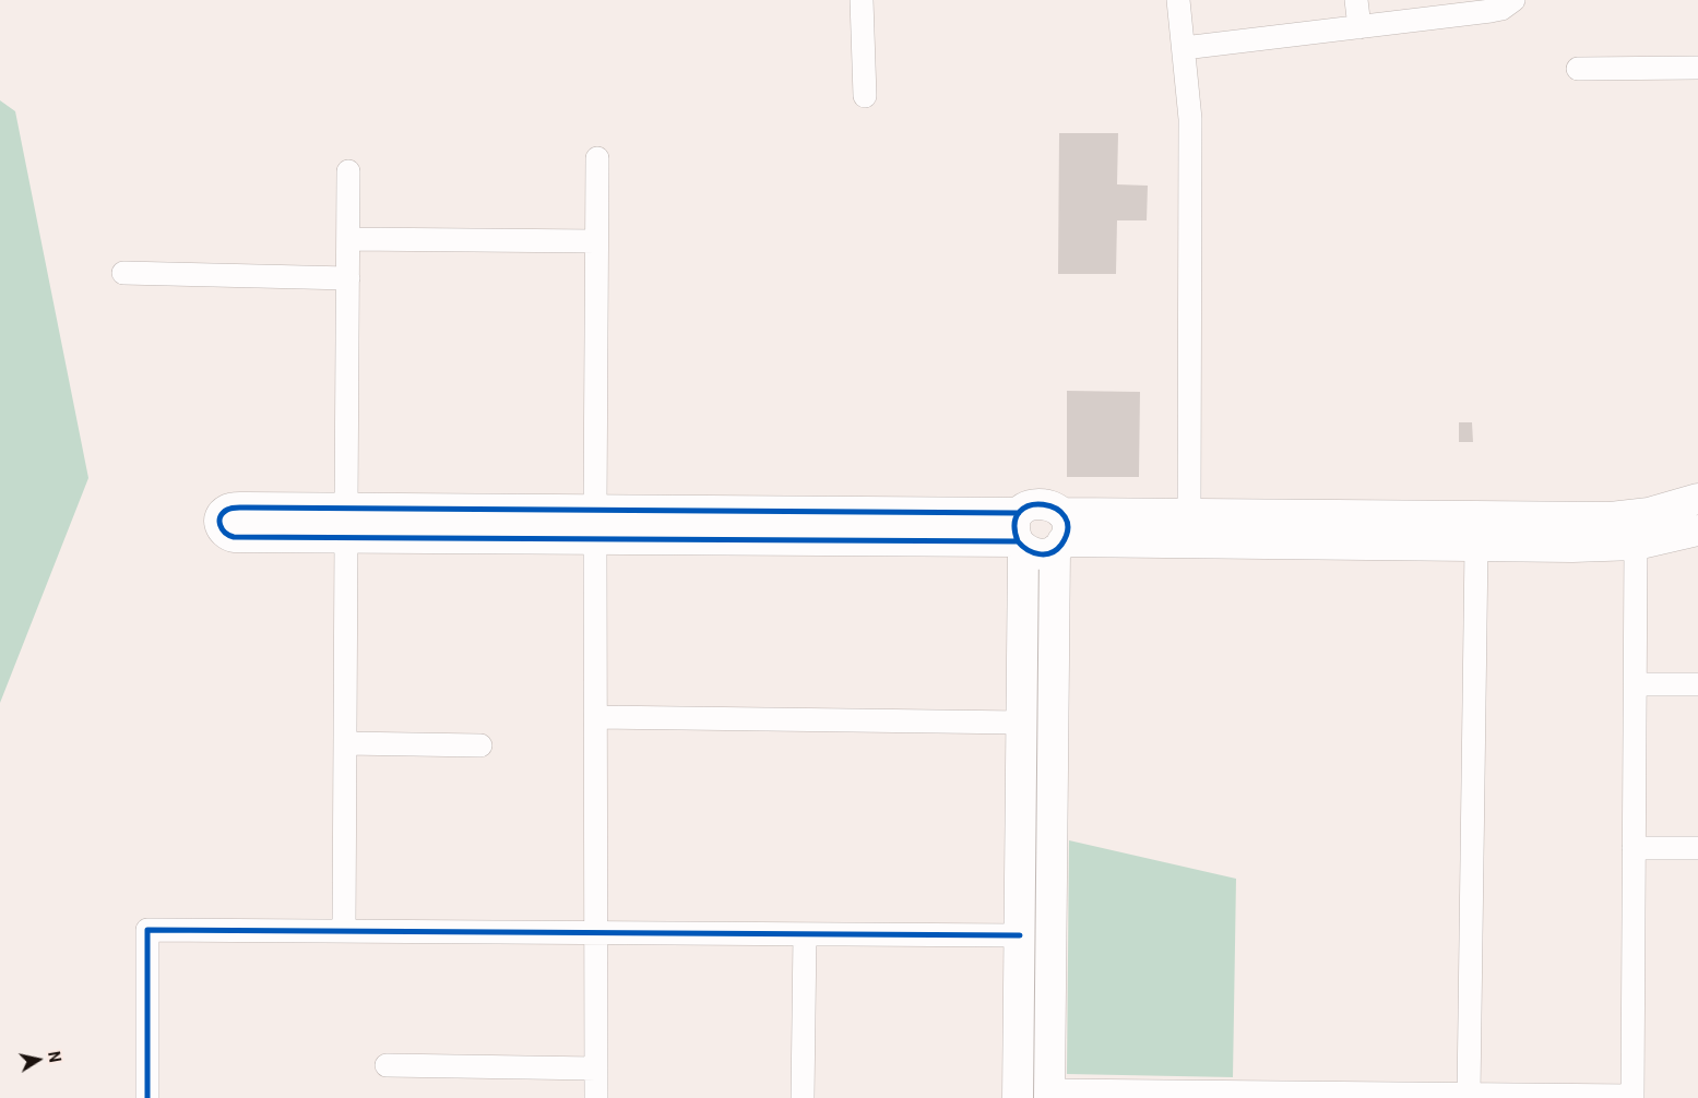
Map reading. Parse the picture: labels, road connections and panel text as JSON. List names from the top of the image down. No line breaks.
{"north":"right"}
